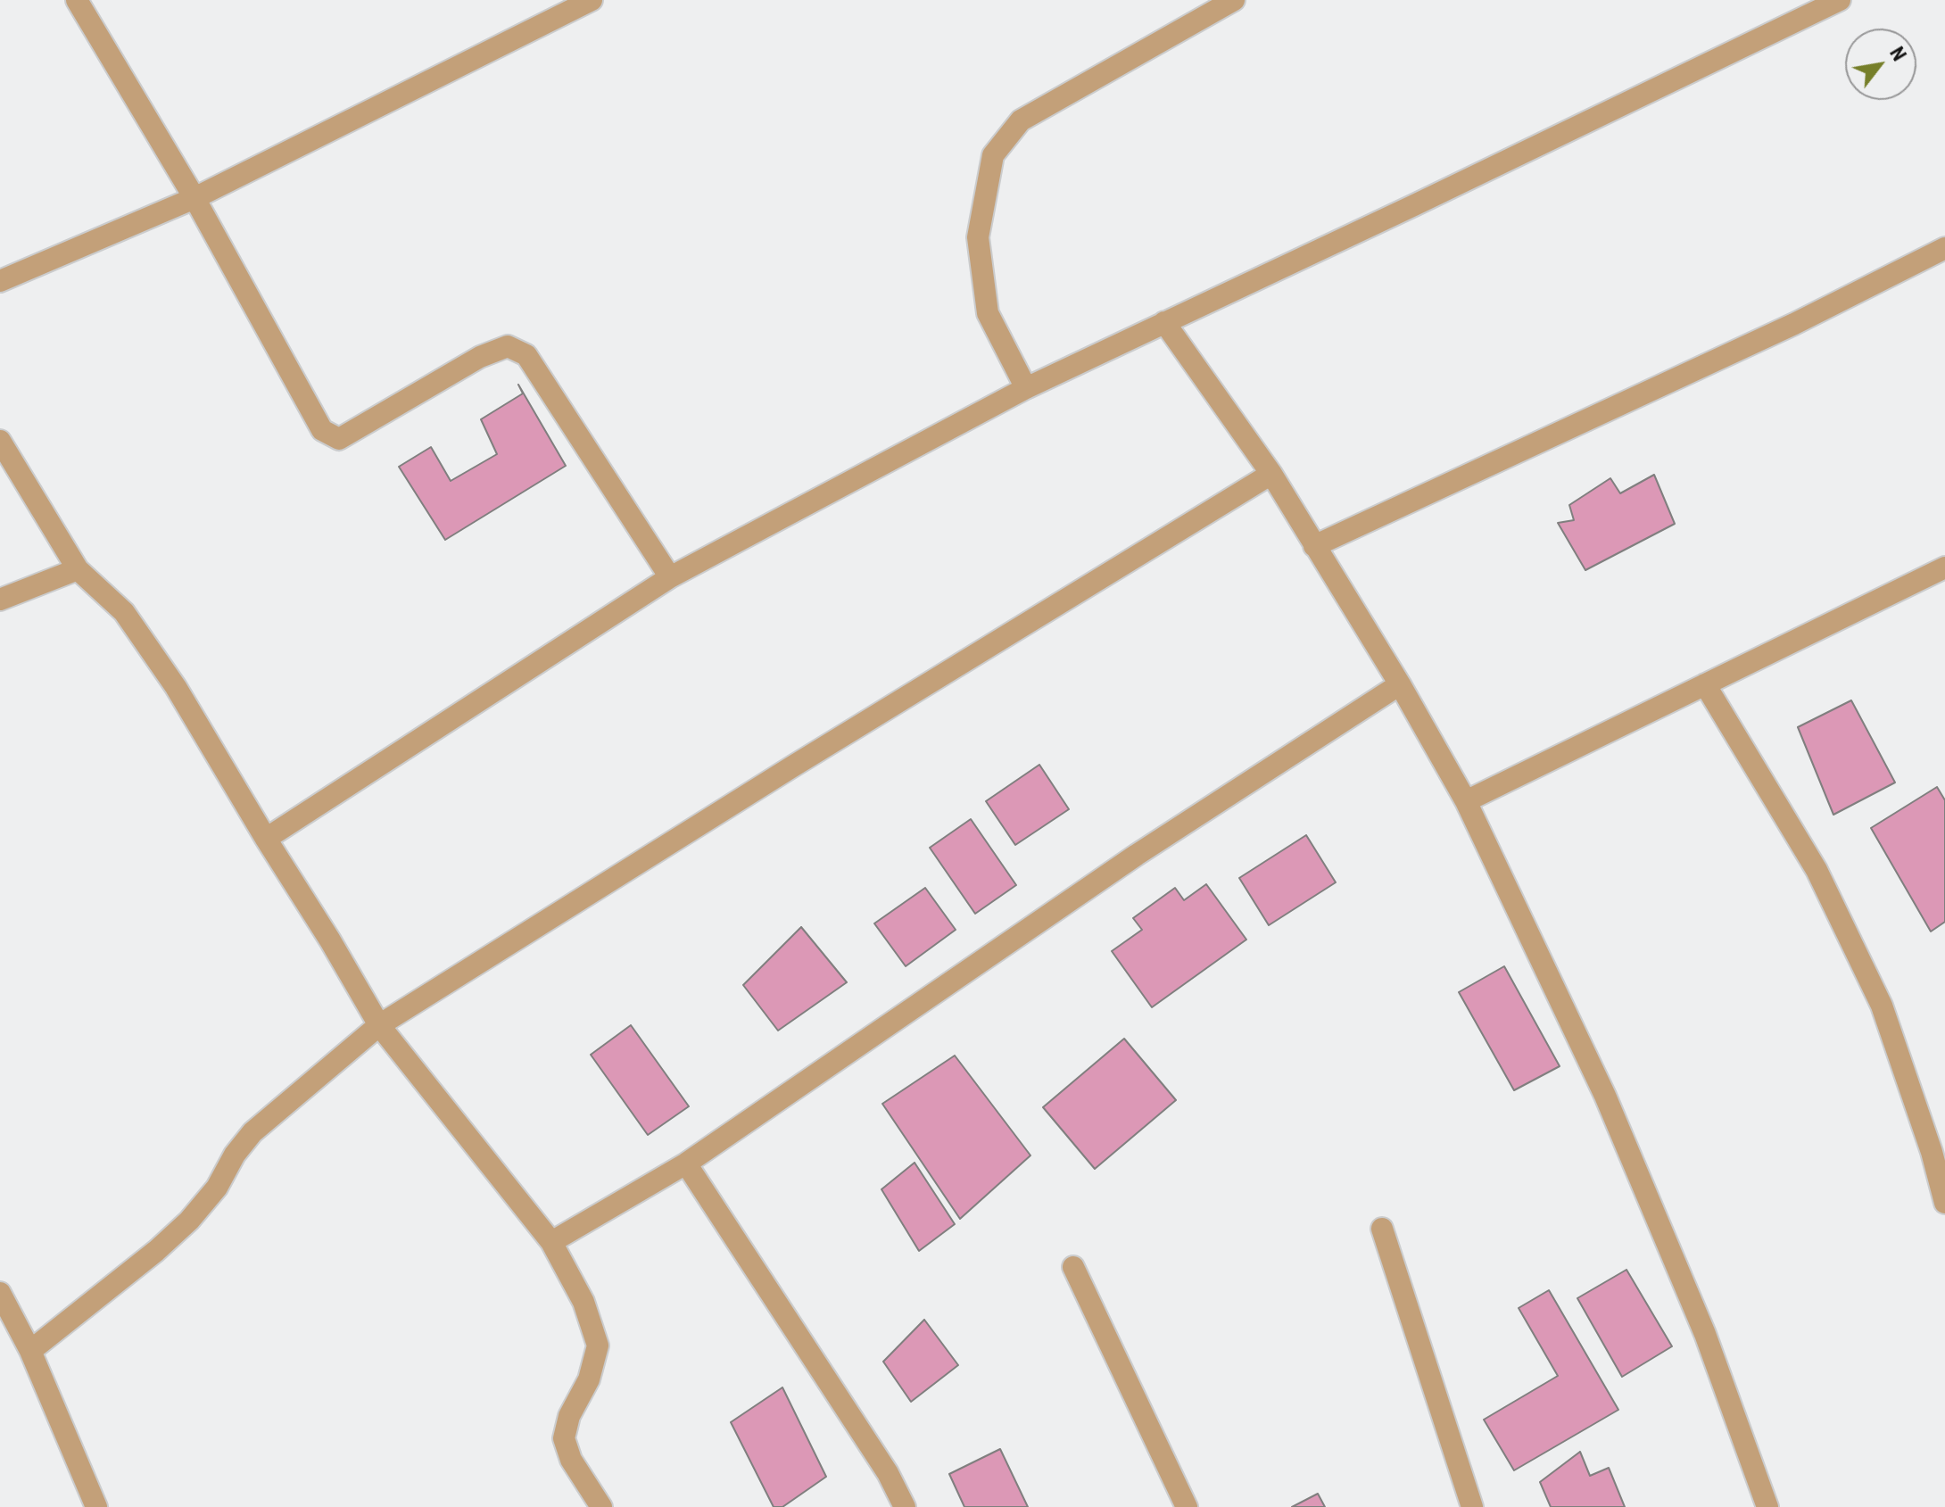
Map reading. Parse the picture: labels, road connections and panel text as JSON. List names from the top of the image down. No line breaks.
{"north":"top right"}
